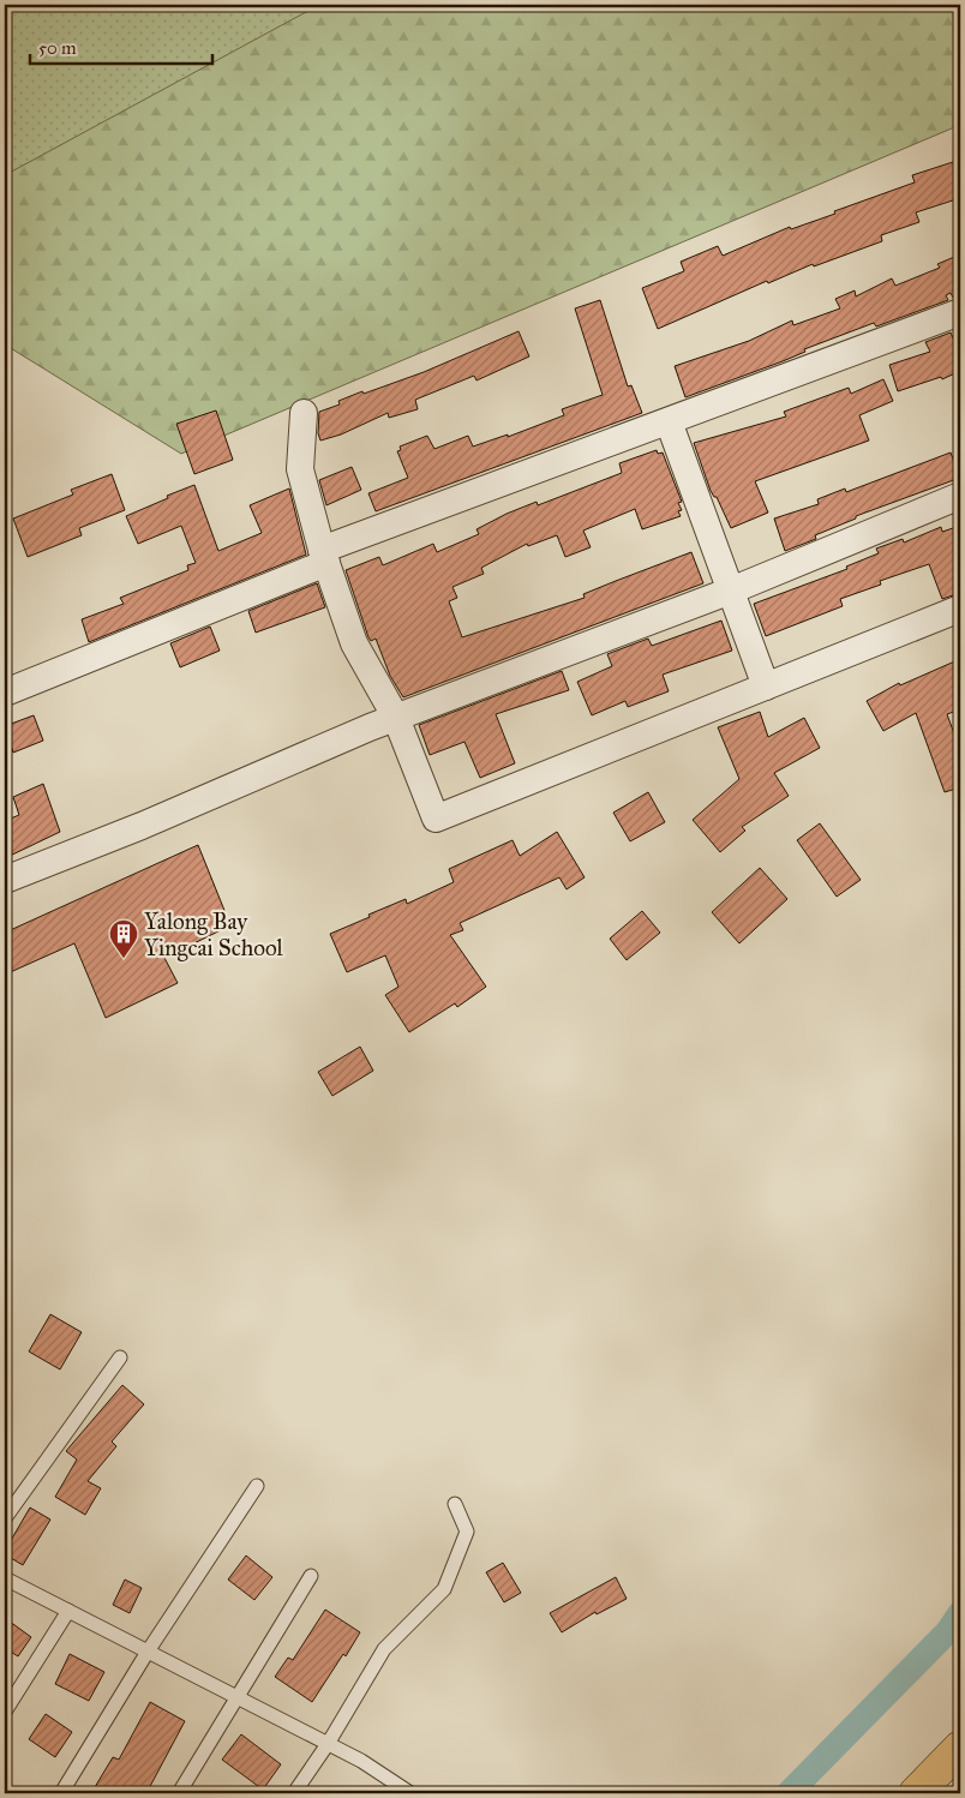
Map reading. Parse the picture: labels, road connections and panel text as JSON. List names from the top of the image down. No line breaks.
{"places":{"building":["Yalong Bay Yingcai School"]},"scale_bar":"50 m"}
